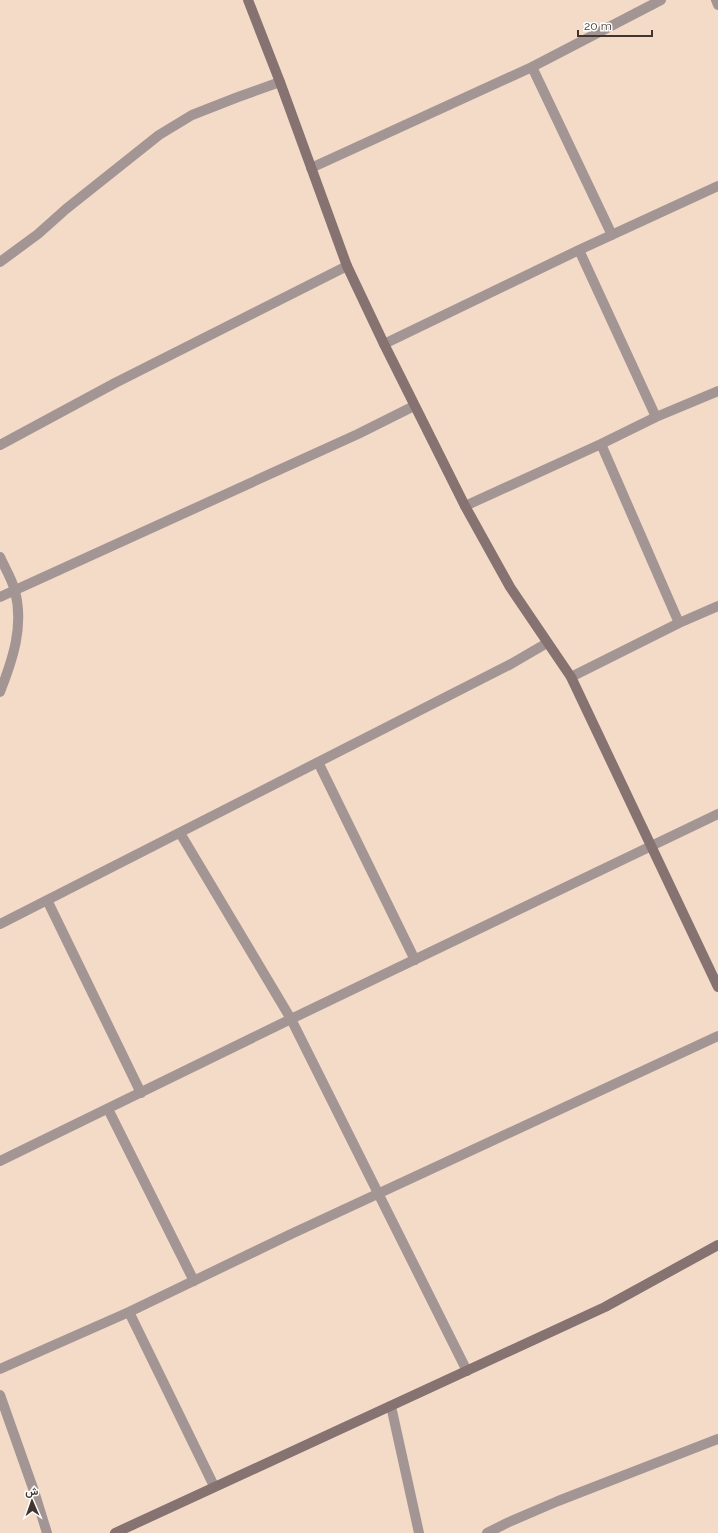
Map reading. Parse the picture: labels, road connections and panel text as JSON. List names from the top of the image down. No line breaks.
{"scale_bar":"20 m","north":"top"}
